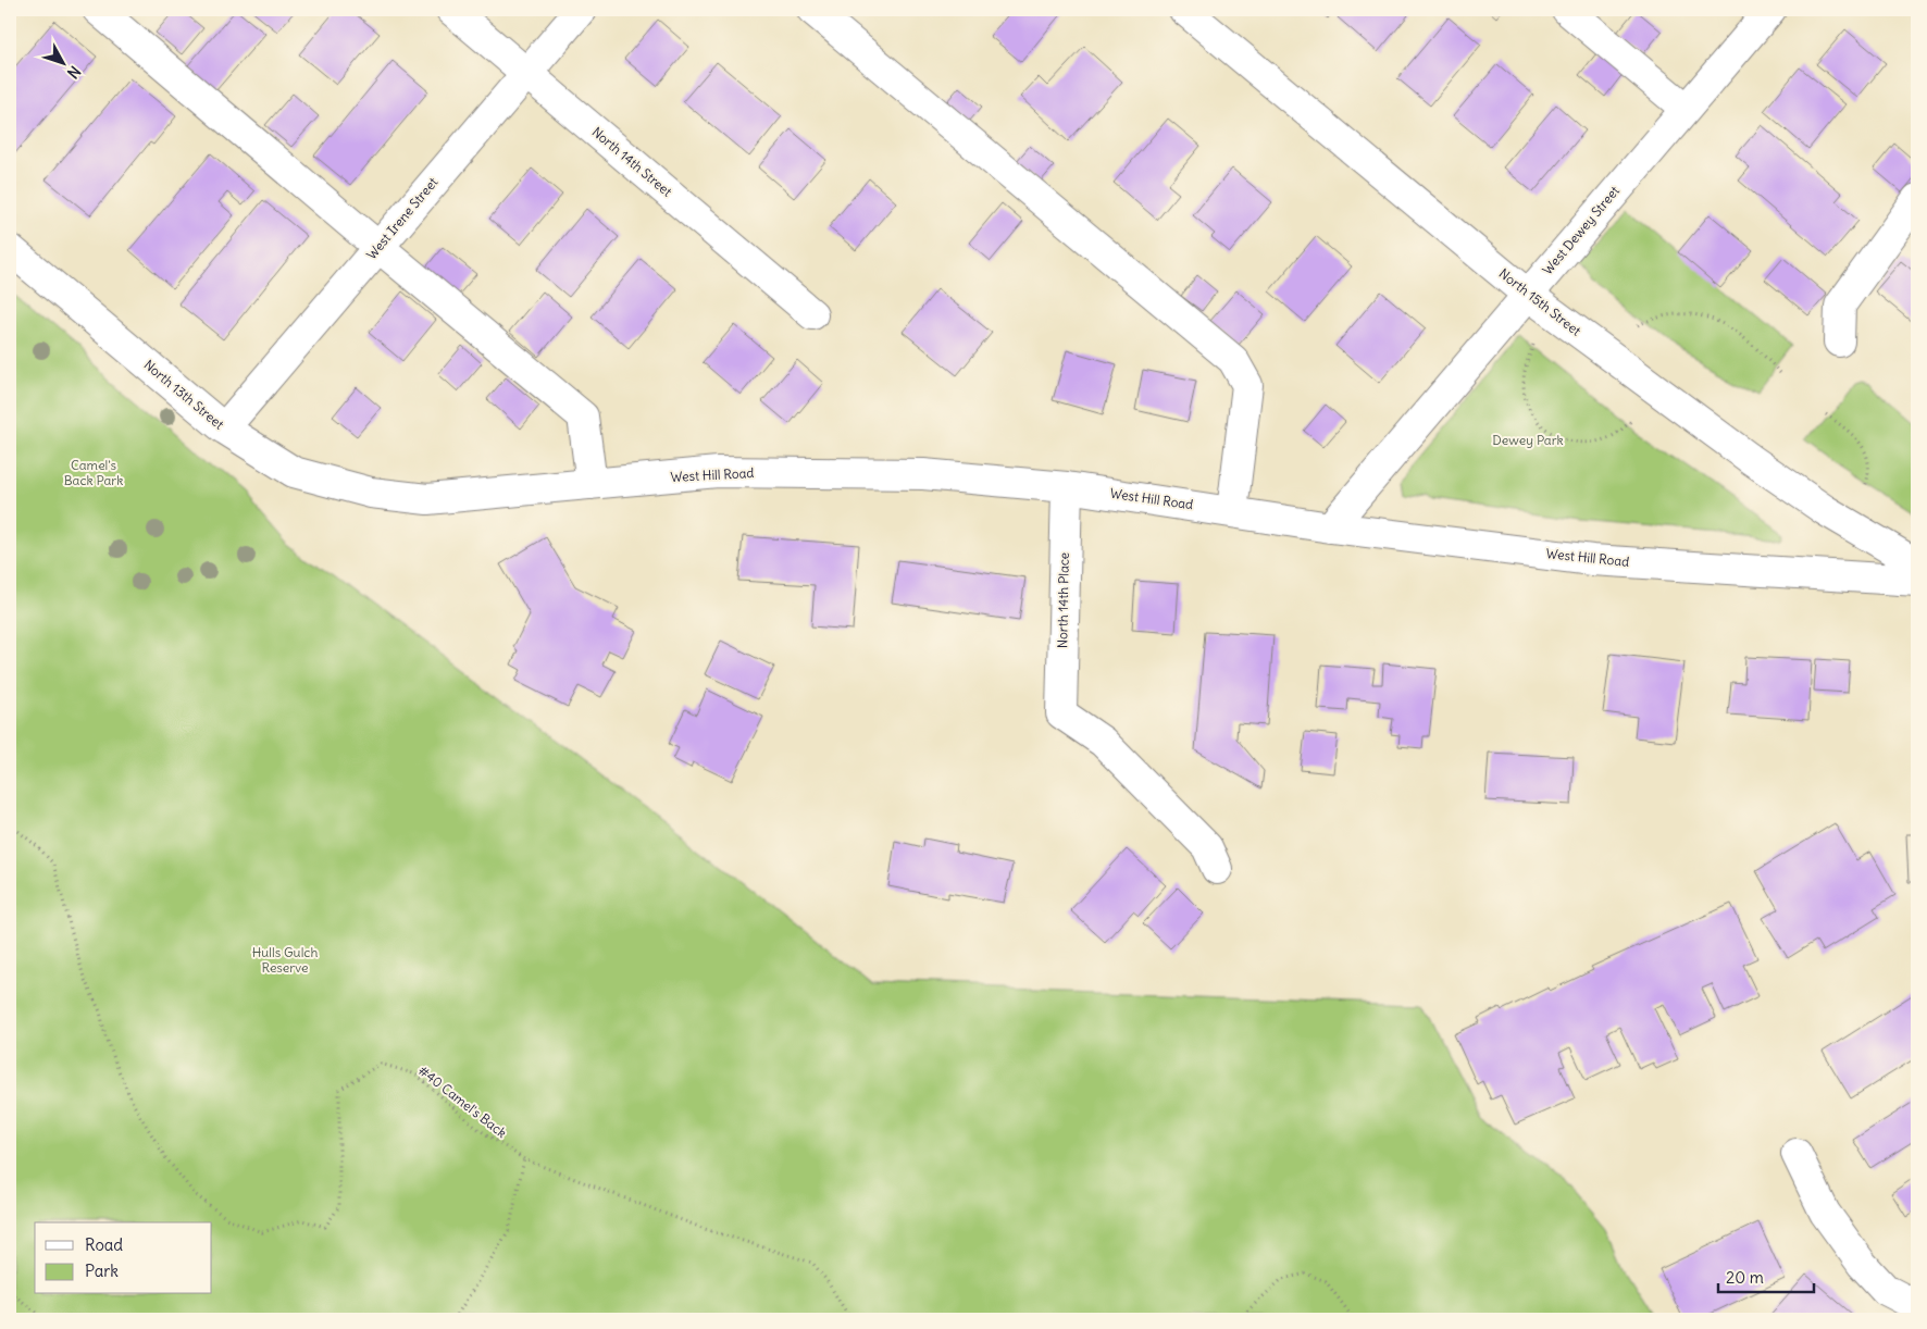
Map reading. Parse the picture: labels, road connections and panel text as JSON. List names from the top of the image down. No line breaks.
{"streets":{"street":["North 14th Street","West Irene Street","West Dewey Street","North 15th Street","North 13th Street","West Hill Road","North 14th Place"],"path":["#40 Camel's Back"]},"crossings":[["North 14th Street","West Irene Street"],["West Irene Street","North 13th Street"],["West Dewey Street","North 15th Street"],["West Dewey Street","West Hill Road"],["North 13th Street","West Hill Road"],["West Hill Road","North 14th Place"]],"parks":["Dewey Park","Camel's Back Park","Hulls Gulch Reserve"],"legend":["Road","Park"],"scale_bar":"20 m","north":"bottom right"}
